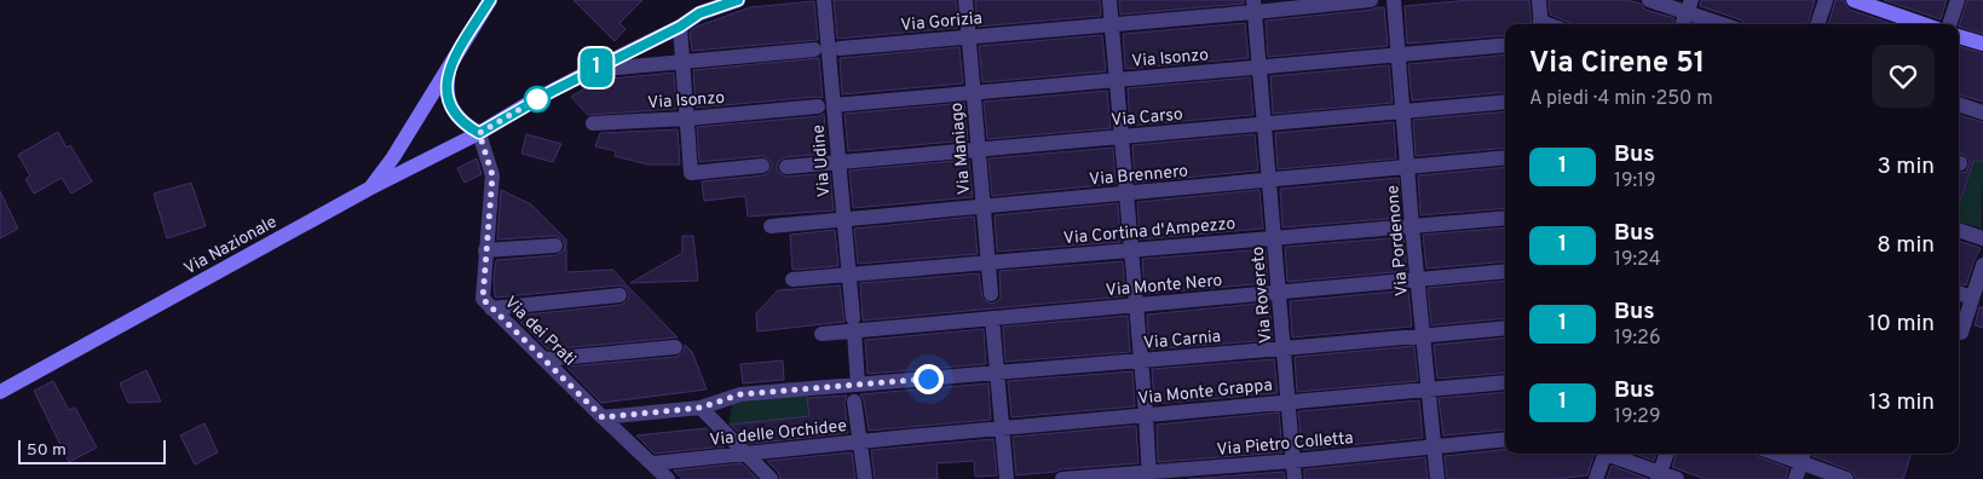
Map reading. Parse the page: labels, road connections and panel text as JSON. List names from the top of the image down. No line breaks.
{"streets":{"main road":["Via Nazionale"],"street":["Via Gorizia","Via Isonzo","Via Carso","Via Maniago","Via Udine","Via Brennero","Via Cortina d'Ampezzo","Via Pordenone","Via Monte Nero","Via Rovereto","Via dei Prati","Via Carnia","Via Monte Grappa","Via delle Orchidee","Via Pietro Colletta"]},"crossings":[["Via Gorizia","Via Maniago"],["Via Gorizia","Via Rovereto"],["Via Isonzo","Via Maniago"],["Via Isonzo","Via Udine"],["Via Isonzo","Via Pordenone"],["Via Isonzo","Via Rovereto"],["Via Carso","Via Maniago"],["Via Carso","Via Udine"],["Via Carso","Via Pordenone"],["Via Carso","Via Rovereto"],["Via Maniago","Via Brennero"],["Via Maniago","Via Cortina d'Ampezzo"],["Via Udine","Via Brennero"],["Via Udine","Via Cortina d'Ampezzo"],["Via Udine","Via Monte Nero"],["Via Udine","Via Carnia"],["Via Brennero","Via Pordenone"],["Via Brennero","Via Rovereto"],["Via Cortina d'Ampezzo","Via Pordenone"],["Via Cortina d'Ampezzo","Via Rovereto"],["Via Pordenone","Via Monte Nero"],["Via Pordenone","Via Carnia"],["Via Pordenone","Via Monte Grappa"],["Via Pordenone","Via Pietro Colletta"],["Via Nazionale","Via dei Prati"],["Via Monte Nero","Via Rovereto"],["Via Rovereto","Via Carnia"],["Via Rovereto","Via Monte Grappa"],["Via Rovereto","Via Pietro Colletta"],["Via dei Prati","Via Carnia"],["Via dei Prati","Via delle Orchidee"],["Via Monte Grappa","Via delle Orchidee"]],"lines":["bus line 1"],"scale_bar":"50 m","page":{"on_map":"1","heading":["Via Cirene 51","A piedi · 4 min · 250 m"],"list":[{"mark":"1","name":"Bus","note":"19:19","value":"3 min"},{"mark":"1","name":"Bus","note":"19:24","value":"8 min"},{"mark":"1","name":"Bus","note":"19:26","value":"10 min"},{"mark":"1","name":"Bus","note":"19:29","value":"13 min"}],"scale":"50 m"}}
